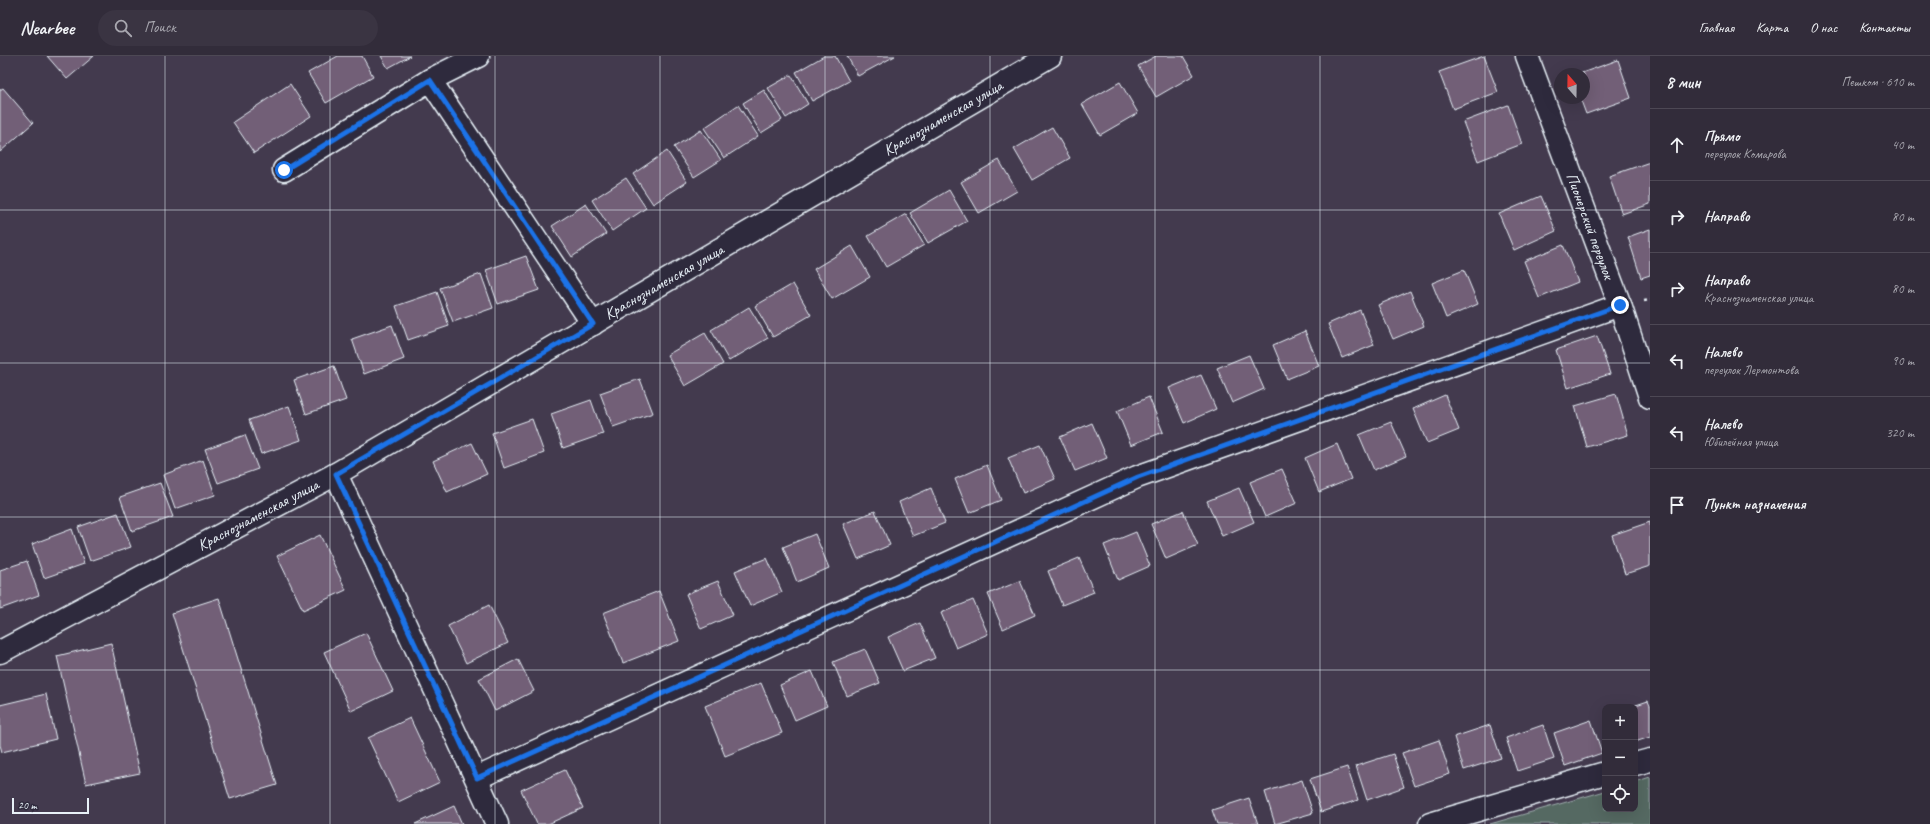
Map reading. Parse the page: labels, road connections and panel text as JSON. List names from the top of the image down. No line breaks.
{"streets":{"street":["Краснознаменская улица","Пионерский переулок"]},"scale_bar":"20 m","north":"top","page":{"header":"Nearbee","search":"Поиск","nav":["Главная","Карта","О нас","Контакты"],"heading":["8 мин","Пешком · 610 m"],"list":[["Прямо","переулок Комарова","40 m"],["Направо","80 m"],["Направо","Краснознаменская улица","80 m"],["Налево","переулок Лермонтова","90 m"],["Налево","Юбилейная улица","320 m"],"Пункт назначения"],"map_buttons":["+","−"],"scale":"20 m"}}
